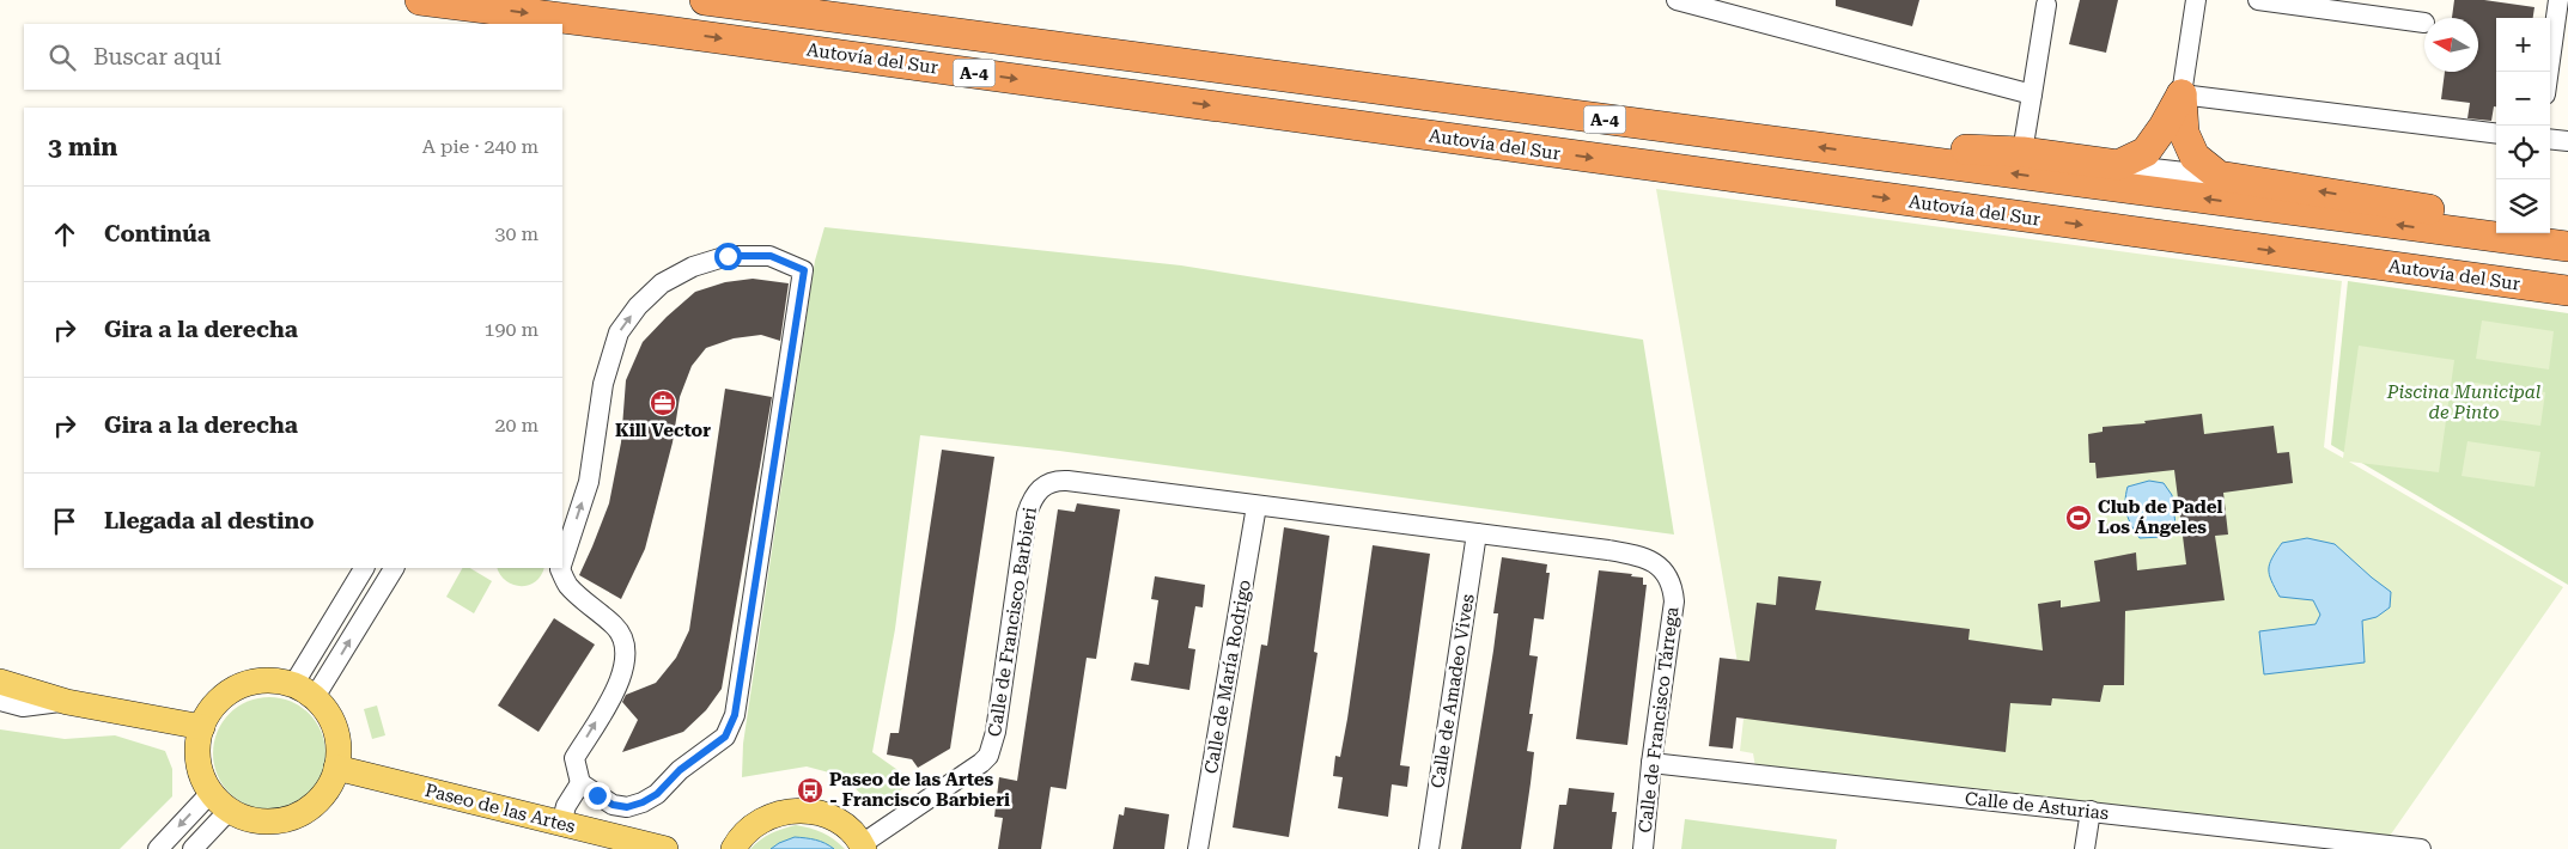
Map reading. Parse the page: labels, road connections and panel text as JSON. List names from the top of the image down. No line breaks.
{"streets":{"highway":["Autovía del Sur","A-4"],"main road":["Paseo de las Artes"],"street":["Calle de Francisco Barbieri","Calle de María Rodrigo","Calle de Amadeo Vives","Calle de Francisco Tárrega","Calle de Asturias"]},"crossings":[["Calle de Francisco Barbieri","Calle de María Rodrigo"],["Calle de Francisco Barbieri","Calle de Amadeo Vives"],["Calle de Francisco Barbieri","Calle de Francisco Tárrega"],["Calle de Amadeo Vives","Calle de Francisco Tárrega"],["Calle de Francisco Tárrega","Calle de Asturias"]],"parks":["Piscina Municipal de Pinto"],"places":{"office":["Kill Vector"],"sports":["Club de Padel Los Ángeles"],"bus stop":["Paseo de las Artes - Francisco Barbieri"]},"north":"left","page":{"map_buttons":["+","−"],"search":"Buscar aquí","heading":["3 min","A pie · 240 m"],"list":[["Continúa","30 m"],["Gira a la derecha","190 m"],["Gira a la derecha","20 m"],"Llegada al destino"]}}
